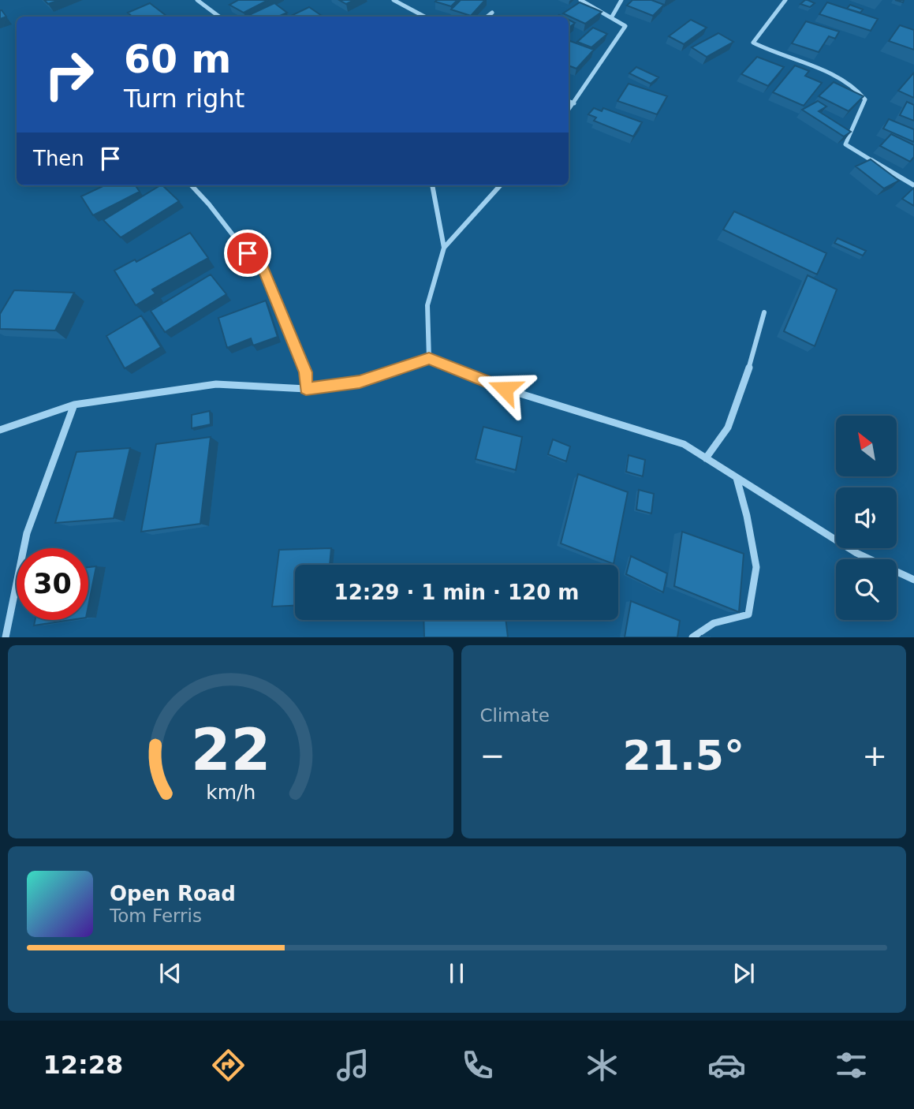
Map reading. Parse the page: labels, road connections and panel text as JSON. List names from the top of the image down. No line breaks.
{"north":"top left","page":{"turn":["60 m","Turn right"],"then":"Then","limit":"30","trip":"12:29 · 1 min · 120 m","tile":"Climate","heat":["−","21.5°","+"],"song":["Open Road","Tom Ferris"],"tabs":"12:28","gauge":["22","km/h"]}}
